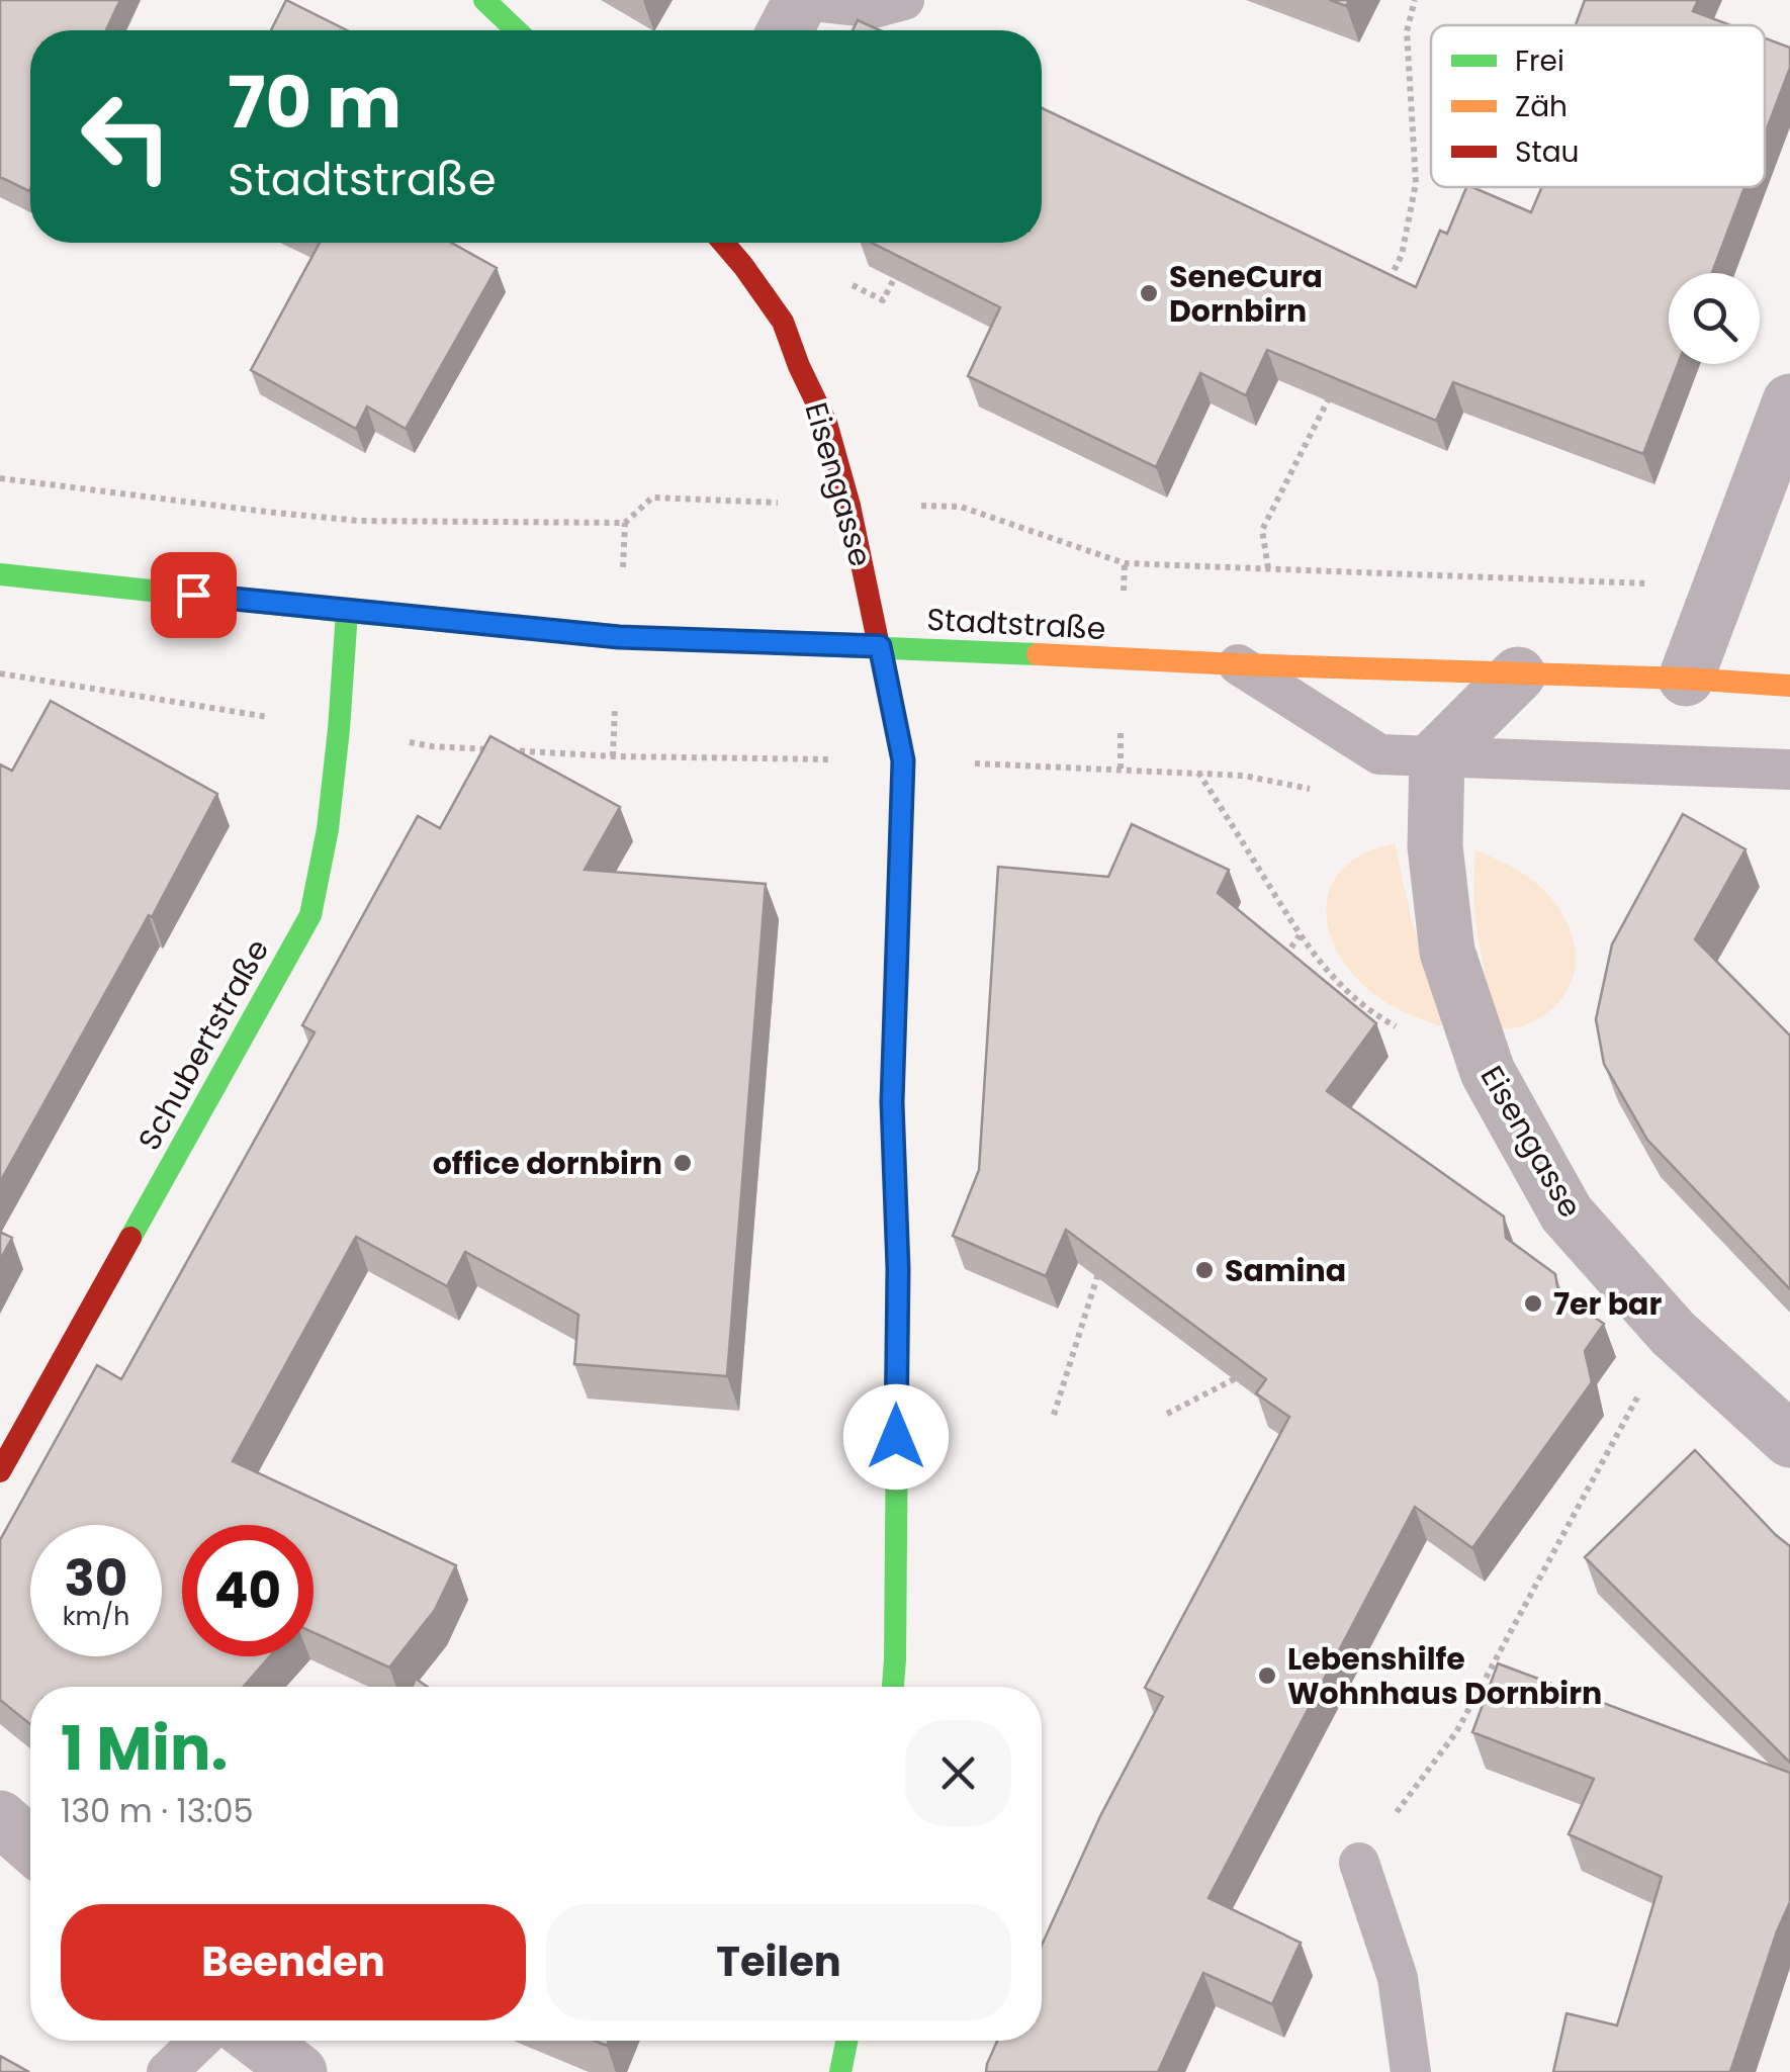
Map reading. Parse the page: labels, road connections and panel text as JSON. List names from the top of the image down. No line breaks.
{"streets":{"main road":["Eisengasse","Stadtstraße","Schubertstraße"]},"crossings":[["Eisengasse","Stadtstraße"],["Stadtstraße","Schubertstraße"]],"places":["SeneCura Dornbirn","office dornbirn","Samina","7er bar","Lebenshilfe Wohnhaus Dornbirn"],"legend":["Frei","Zäh","Stau"],"page":{"turn":["70 m","Stadtstraße"],"speed":"30 km/h","limit":"40","heading":["1 Min.","130 m · 13:05"],"buttons":["Beenden","Teilen"]}}
